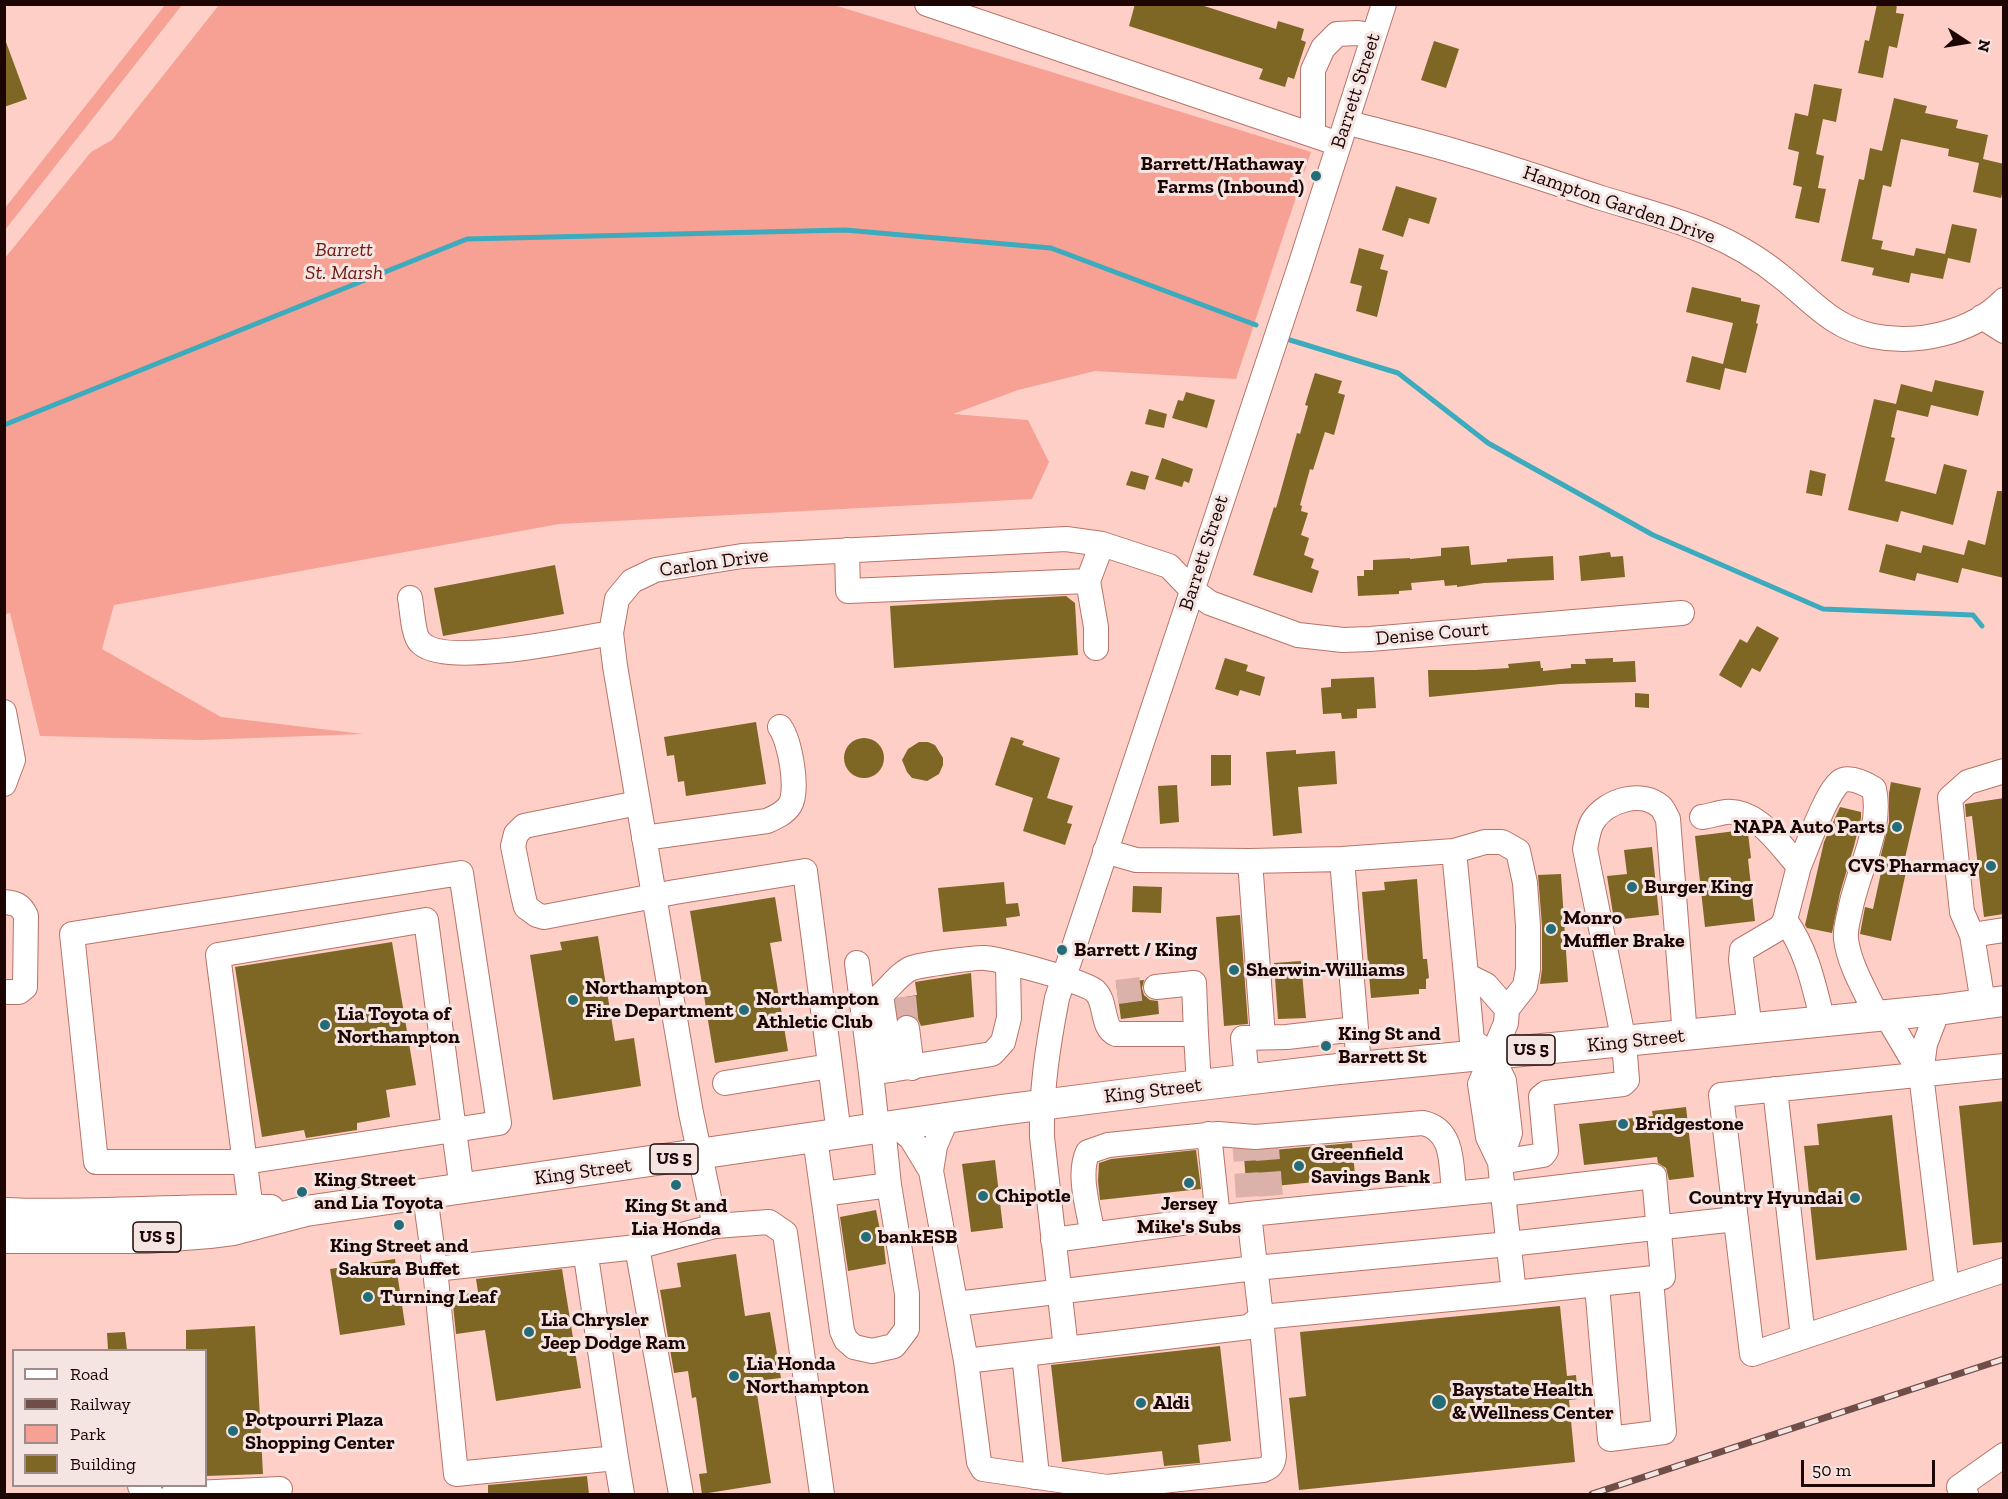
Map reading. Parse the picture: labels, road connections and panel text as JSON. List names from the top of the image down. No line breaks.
{"streets":{"main road":["King Street","US 5"],"street":["Barrett Street","Hampton Garden Drive","Carlon Drive","Denise Court"]},"crossings":[["Barrett Street","Hampton Garden Drive"],["Barrett Street","Carlon Drive"],["Barrett Street","Denise Court"],["Barrett Street","King Street"],["Carlon Drive","Denise Court"],["Carlon Drive","King Street"]],"parks":["Barrett St. Marsh"],"places":["Barrett/Hathaway Farms (Inbound)","NAPA Auto Parts","CVS Pharmacy","Burger King","Monro Muffler Brake","Barrett / King","Sherwin-Williams","Northampton Fire Department","Northampton Athletic Club","Lia Toyota of Northampton","King St and Barrett St","Bridgestone","Greenfield Savings Bank","Jersey Mike's Subs","King St and Lia Honda","King Street and Lia Toyota","Chipotle","Country Hyundai","King Street and Sakura Buffet","bankESB","Turning Leaf","Lia Chrysler Jeep Dodge Ram","Lia Honda Northampton","Baystate Health & Wellness Center","Aldi","Potpourri Plaza Shopping Center"],"legend":["Road","Railway","Park","Building"],"scale_bar":"50 m","north":"right"}
